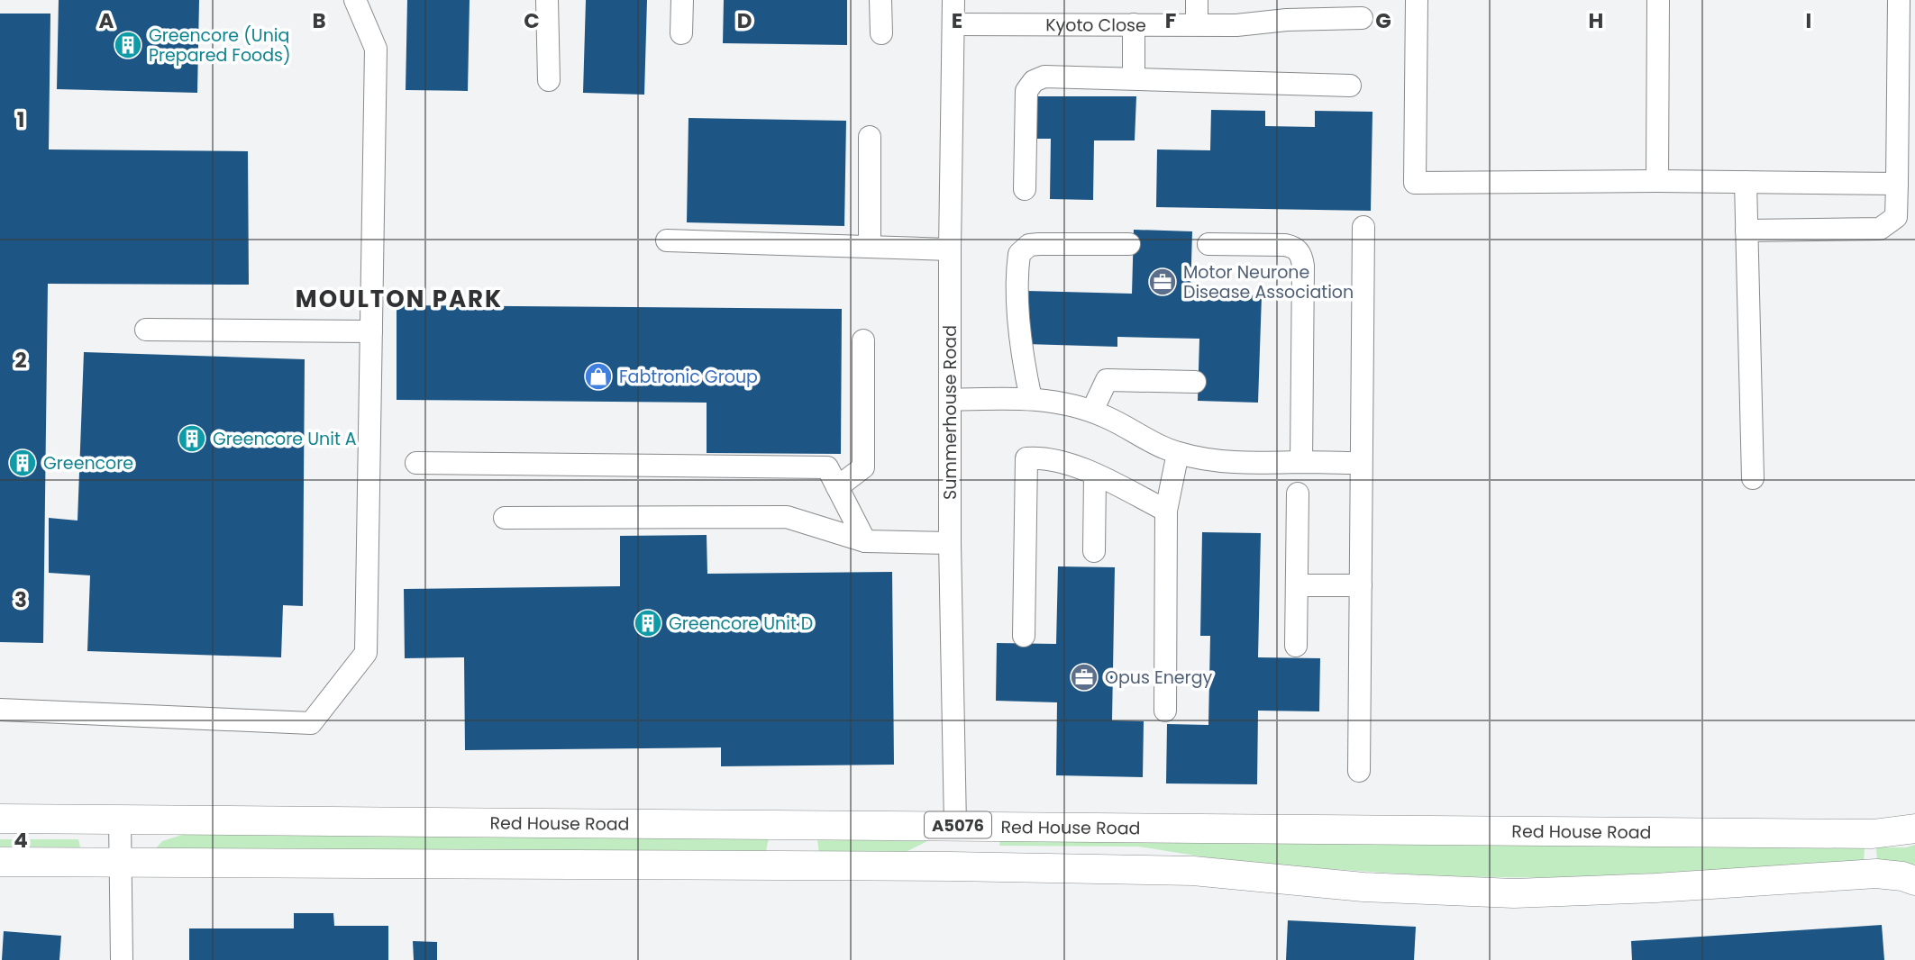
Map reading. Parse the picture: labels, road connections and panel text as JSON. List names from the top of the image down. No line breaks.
{"streets":{"main road":["Red House Road","A5076"],"street":["Kyoto Close","Summerhouse Road"]},"crossings":[["Kyoto Close","Summerhouse Road"],["Summerhouse Road","Red House Road"]],"districts":["MOULTON PARK"],"places":{"building":["Greencore (Uniq Prepared Foods)","Greencore Unit A","Greencore","Greencore Unit D"],"office":["Motor Neurone Disease Association","Opus Energy"],"shop":["Fabtronic Group"]},"grid":{"columns":["A","B","C","D","E","F","G","H","I"],"rows":["1","2","3","4"]}}
